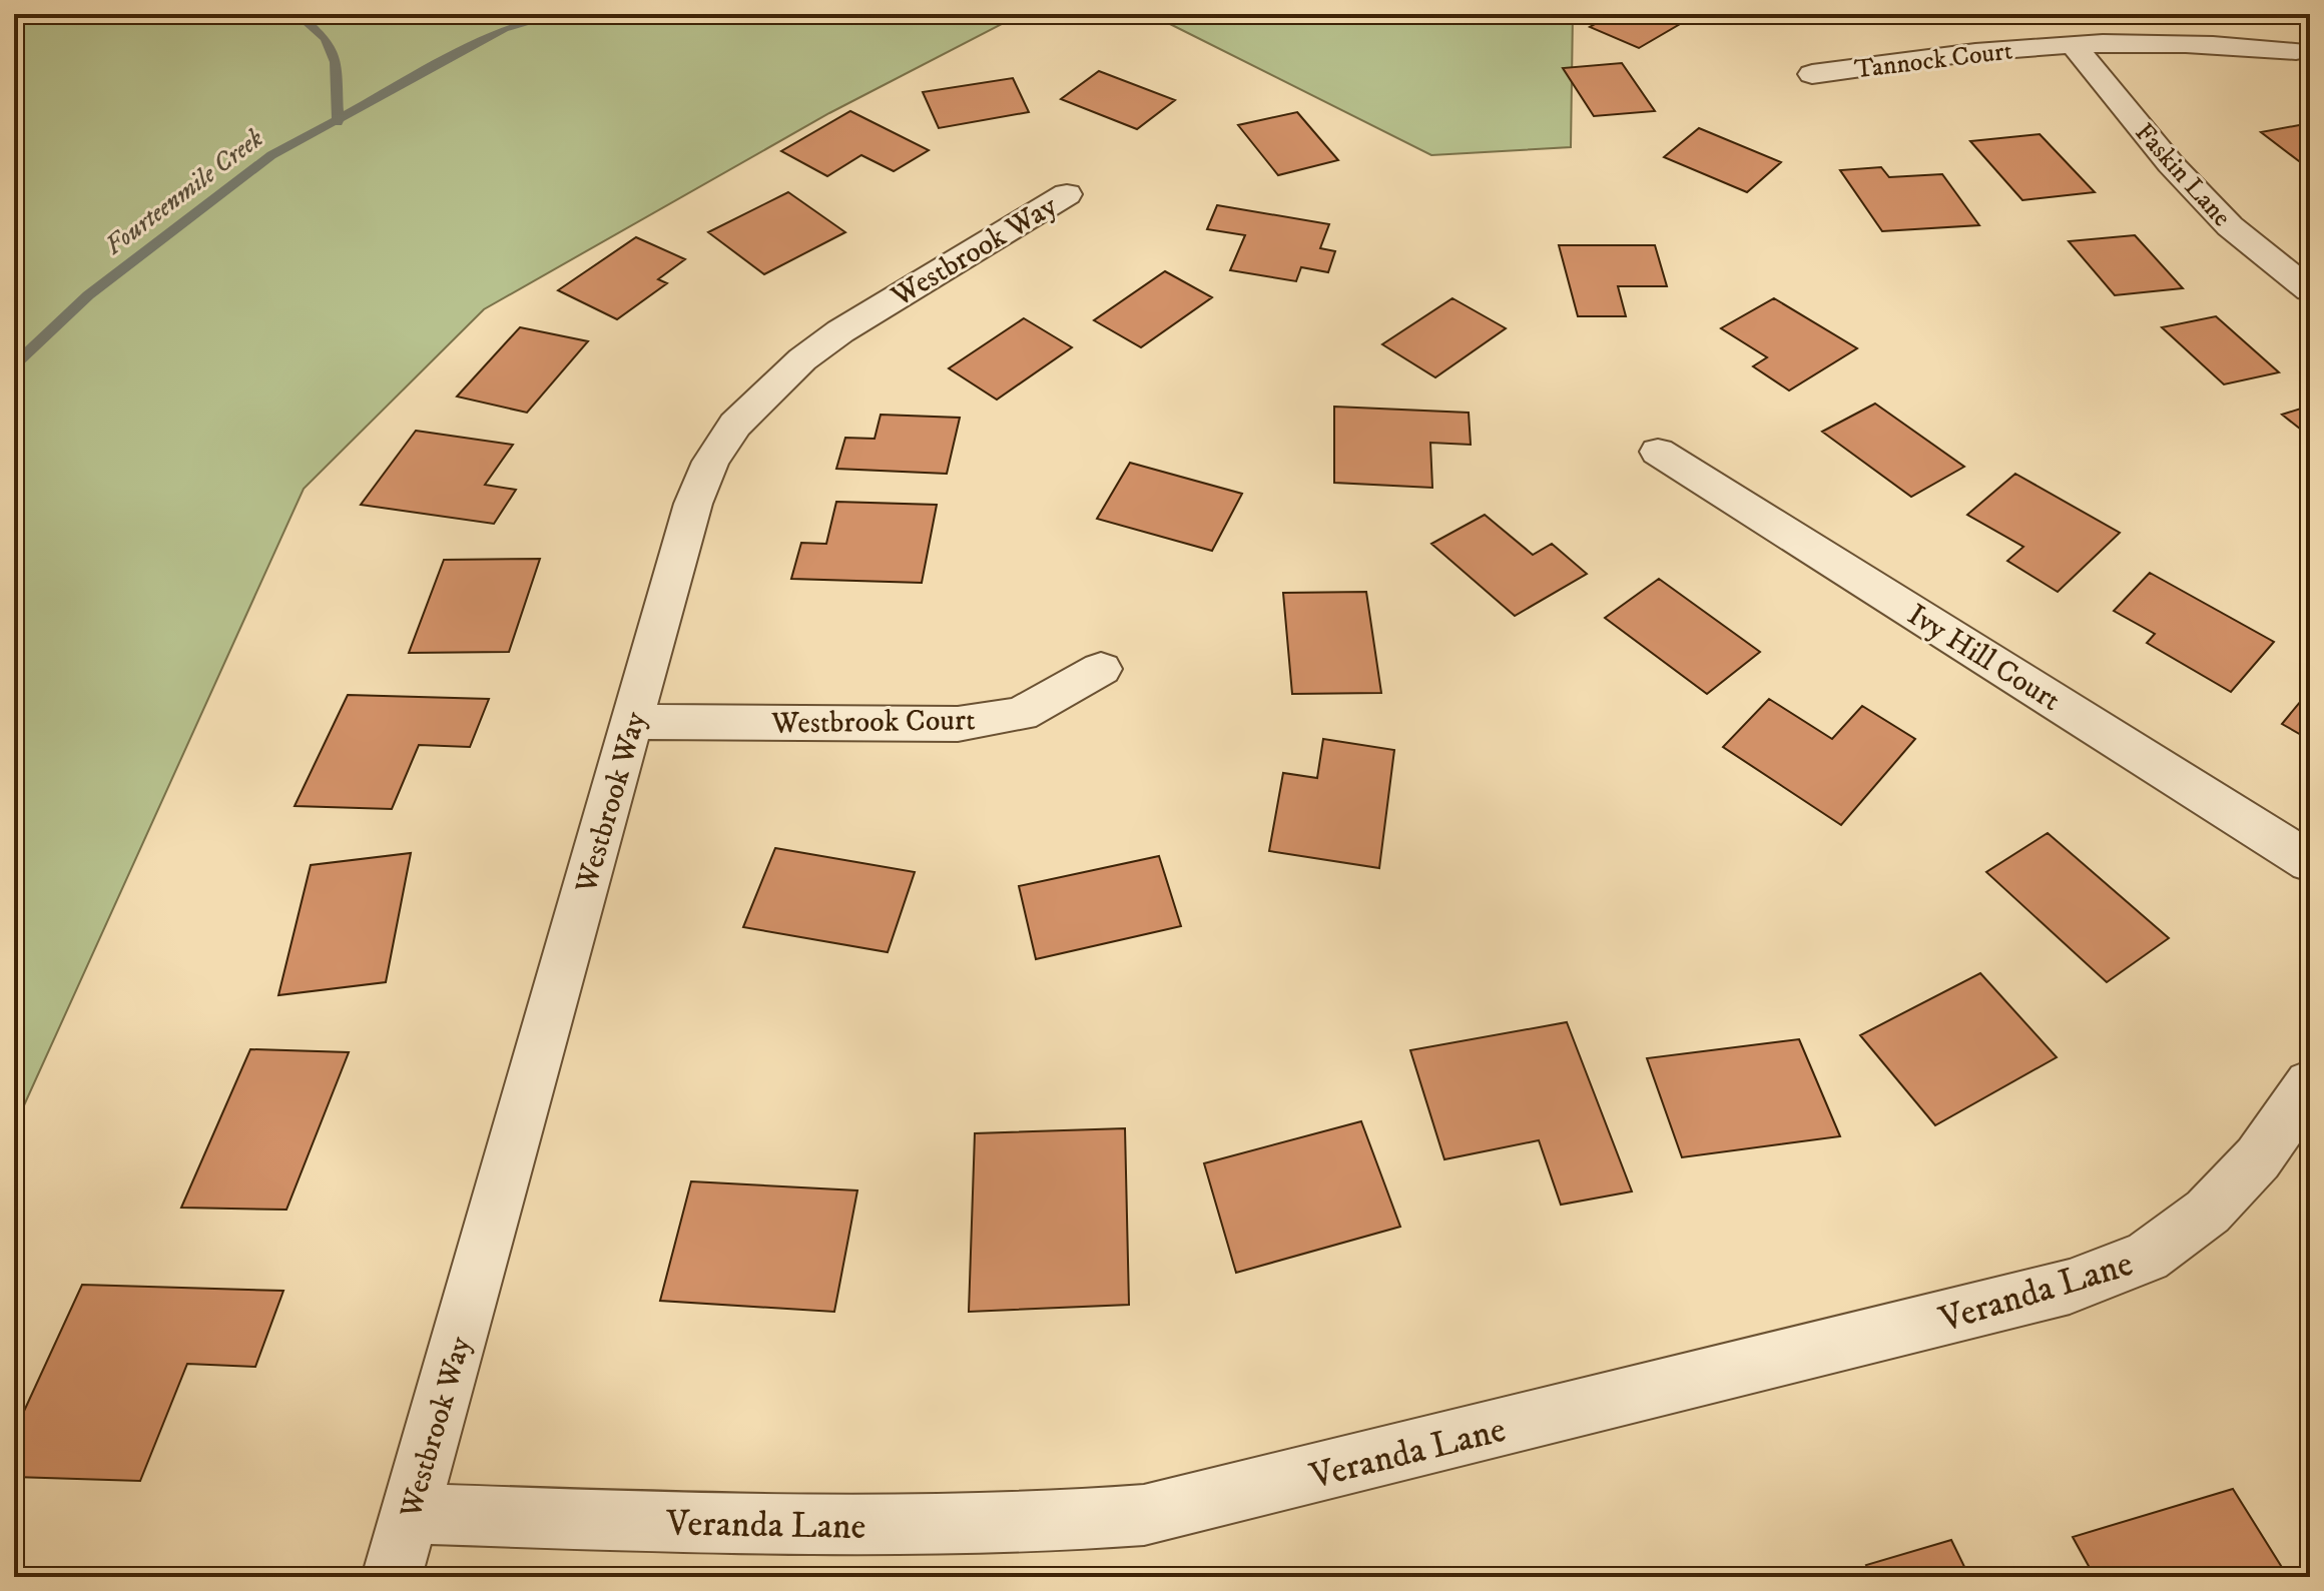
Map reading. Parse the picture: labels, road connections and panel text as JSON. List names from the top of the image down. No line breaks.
{"streets":{"street":["Tannock Court","Faskin Lane","Westbrook Way","Ivy Hill Court","Westbrook Court","Veranda Lane"]},"crossings":[["Tannock Court","Faskin Lane"],["Westbrook Way","Westbrook Court"],["Westbrook Way","Veranda Lane"]],"water":["Fourteenmile Creek"]}
